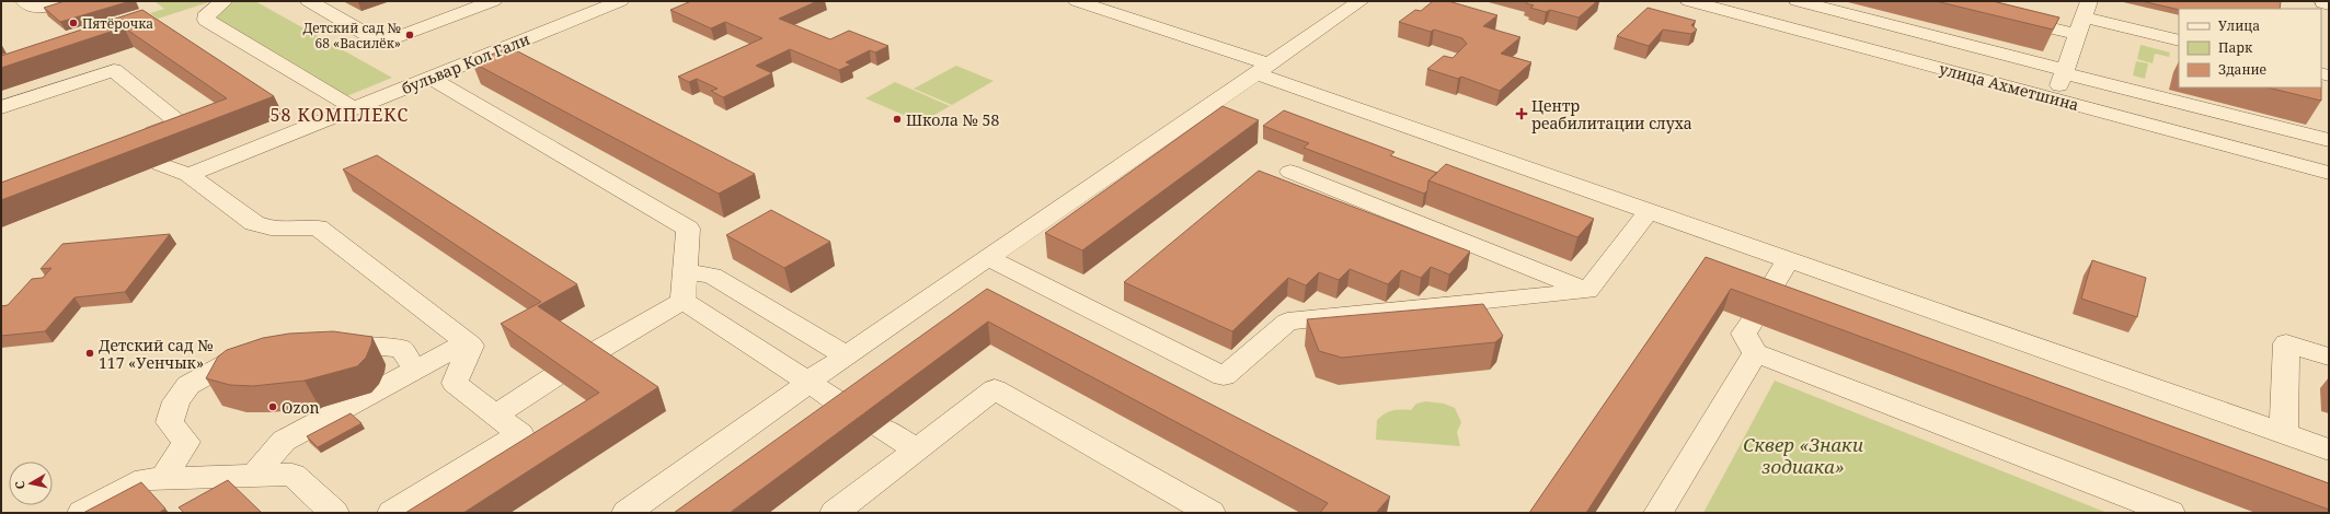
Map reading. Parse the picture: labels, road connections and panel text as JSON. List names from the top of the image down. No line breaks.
{"streets":{"street":["бульвар Кол Гали","улица Ахметшина"]},"districts":["58 КОМПЛЕКС"],"parks":["Сквер «Знаки зодиака»"],"places":{"other":["Пятёрочка","Детский сад № 68 «Василёк»","Школа № 58","Детский сад № 117 «Уенчык»","Ozon"],"health":["Центр реабилитации слуха"]},"legend":["Улица","Парк","Здание"],"north":"left"}
